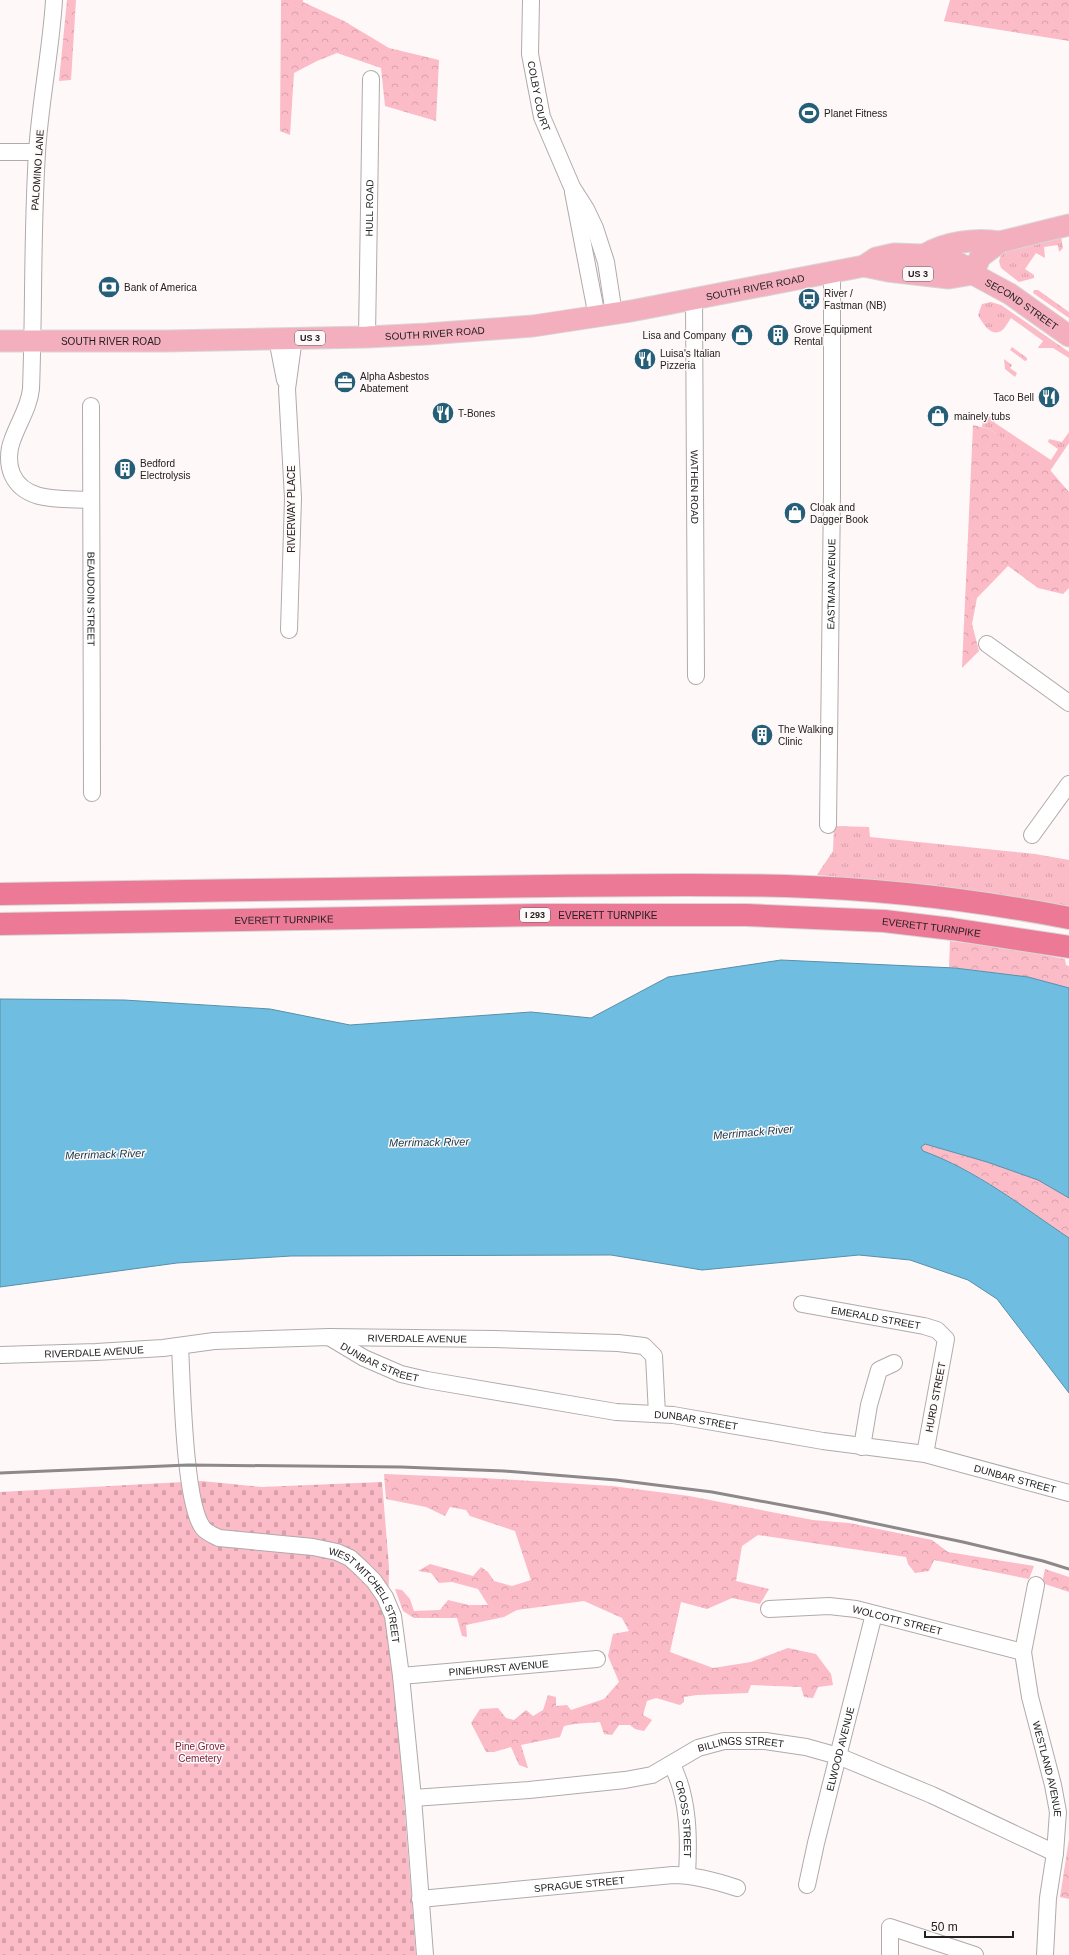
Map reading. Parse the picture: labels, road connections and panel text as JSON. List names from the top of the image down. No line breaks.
{"streets":{"highway":["I 293","EVERETT TURNPIKE"],"main road":["US 3","SOUTH RIVER ROAD","SECOND STREET"],"street":["COLBY COURT","PALOMINO LANE","HULL ROAD","WATHEN ROAD","RIVERWAY PLACE","EASTMAN AVENUE","BEAUDOIN STREET","EMERALD STREET","RIVERDALE AVENUE","DUNBAR STREET","HURD STREET","WEST MITCHELL STREET","WOLCOTT STREET","PINEHURST AVENUE","BILLINGS STREET","ELWOOD AVENUE","WESTLAND AVENUE","CROSS STREET","SPRAGUE STREET"]},"crossings":[["COLBY COURT","SOUTH RIVER ROAD"],["PALOMINO LANE","SOUTH RIVER ROAD"],["PALOMINO LANE","BEAUDOIN STREET"],["HULL ROAD","SOUTH RIVER ROAD"],["SOUTH RIVER ROAD","SECOND STREET"],["SOUTH RIVER ROAD","WATHEN ROAD"],["SOUTH RIVER ROAD","RIVERWAY PLACE"],["SOUTH RIVER ROAD","EASTMAN AVENUE"],["EMERALD STREET","HURD STREET"],["RIVERDALE AVENUE","DUNBAR STREET"],["RIVERDALE AVENUE","WEST MITCHELL STREET"],["DUNBAR STREET","HURD STREET"],["WEST MITCHELL STREET","PINEHURST AVENUE"],["WEST MITCHELL STREET","BILLINGS STREET"],["WEST MITCHELL STREET","SPRAGUE STREET"],["WOLCOTT STREET","ELWOOD AVENUE"],["WOLCOTT STREET","WESTLAND AVENUE"],["BILLINGS STREET","ELWOOD AVENUE"],["BILLINGS STREET","WESTLAND AVENUE"],["BILLINGS STREET","CROSS STREET"],["CROSS STREET","SPRAGUE STREET"]],"water":["Merrimack River"],"parks":["Pine Grove Cemetery"],"places":{"sports":["Planet Fitness"],"bank":["Bank of America"],"bus stop":["River / Fastman (NB)"],"shop":["Lisa and Company","mainely tubs","Cloak and Dagger Book"],"building":["Grove Equipment Rental","Bedford Electrolysis","The Walking Clinic"],"restaurant":["Luisa's Italian Pizzeria","Taco Bell","T-Bones"],"office":["Alpha Asbestos Abatement"]},"scale_bar":"50 m"}
